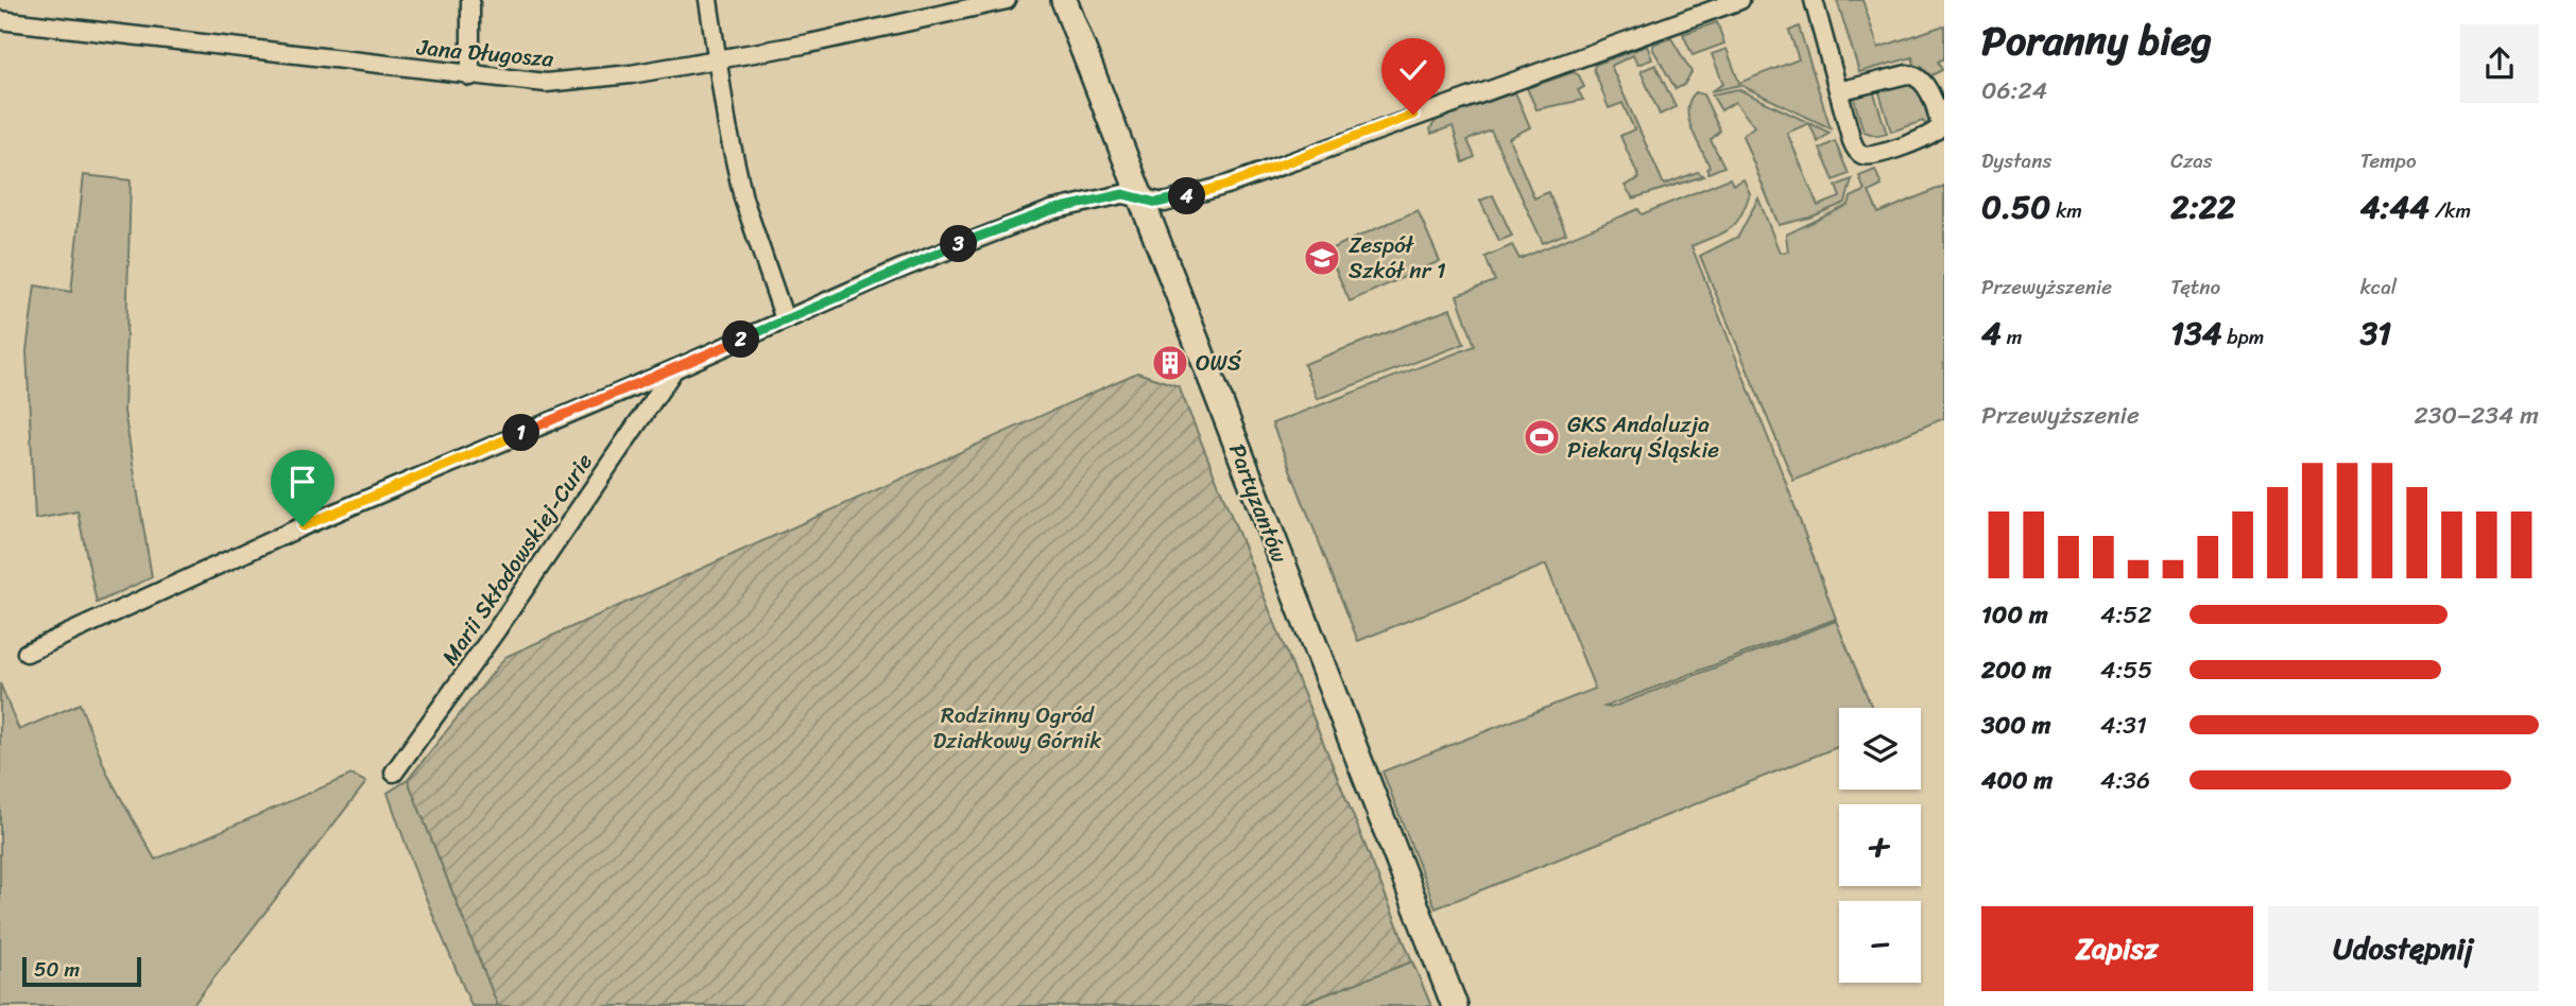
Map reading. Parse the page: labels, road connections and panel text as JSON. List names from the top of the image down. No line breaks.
{"streets":{"street":["Jana Długosza","Partyzantów","Marii Skłodowskiej-Curie"]},"parks":["Rodzinny Ogród Działkowy Górnik"],"places":{"school or university":["Zespół Szkół nr 1"],"building":["OWŚ"],"sports":["GKS Andaluzja Piekary Śląskie"]},"scale_bar":"50 m","page":{"heading":["Poranny bieg","06:24"],"stats":[["Dystans","0.50 km"],["Czas","2:22"],["Tempo","4:44 /km"],["Przewyższenie","4 m"],["Tętno","134 bpm"],["kcal","31"]],"pins":["4","3","2","1"],"chart":["Przewyższenie","230–234 m"],"list":[{"name":"100 m","note":"4:52"},{"name":"200 m","note":"4:55"},{"name":"300 m","note":"4:31"},{"name":"400 m","note":"4:36"}],"map_buttons":["+","−"],"buttons":["Zapisz","Udostępnij"],"scale":"50 m"}}
